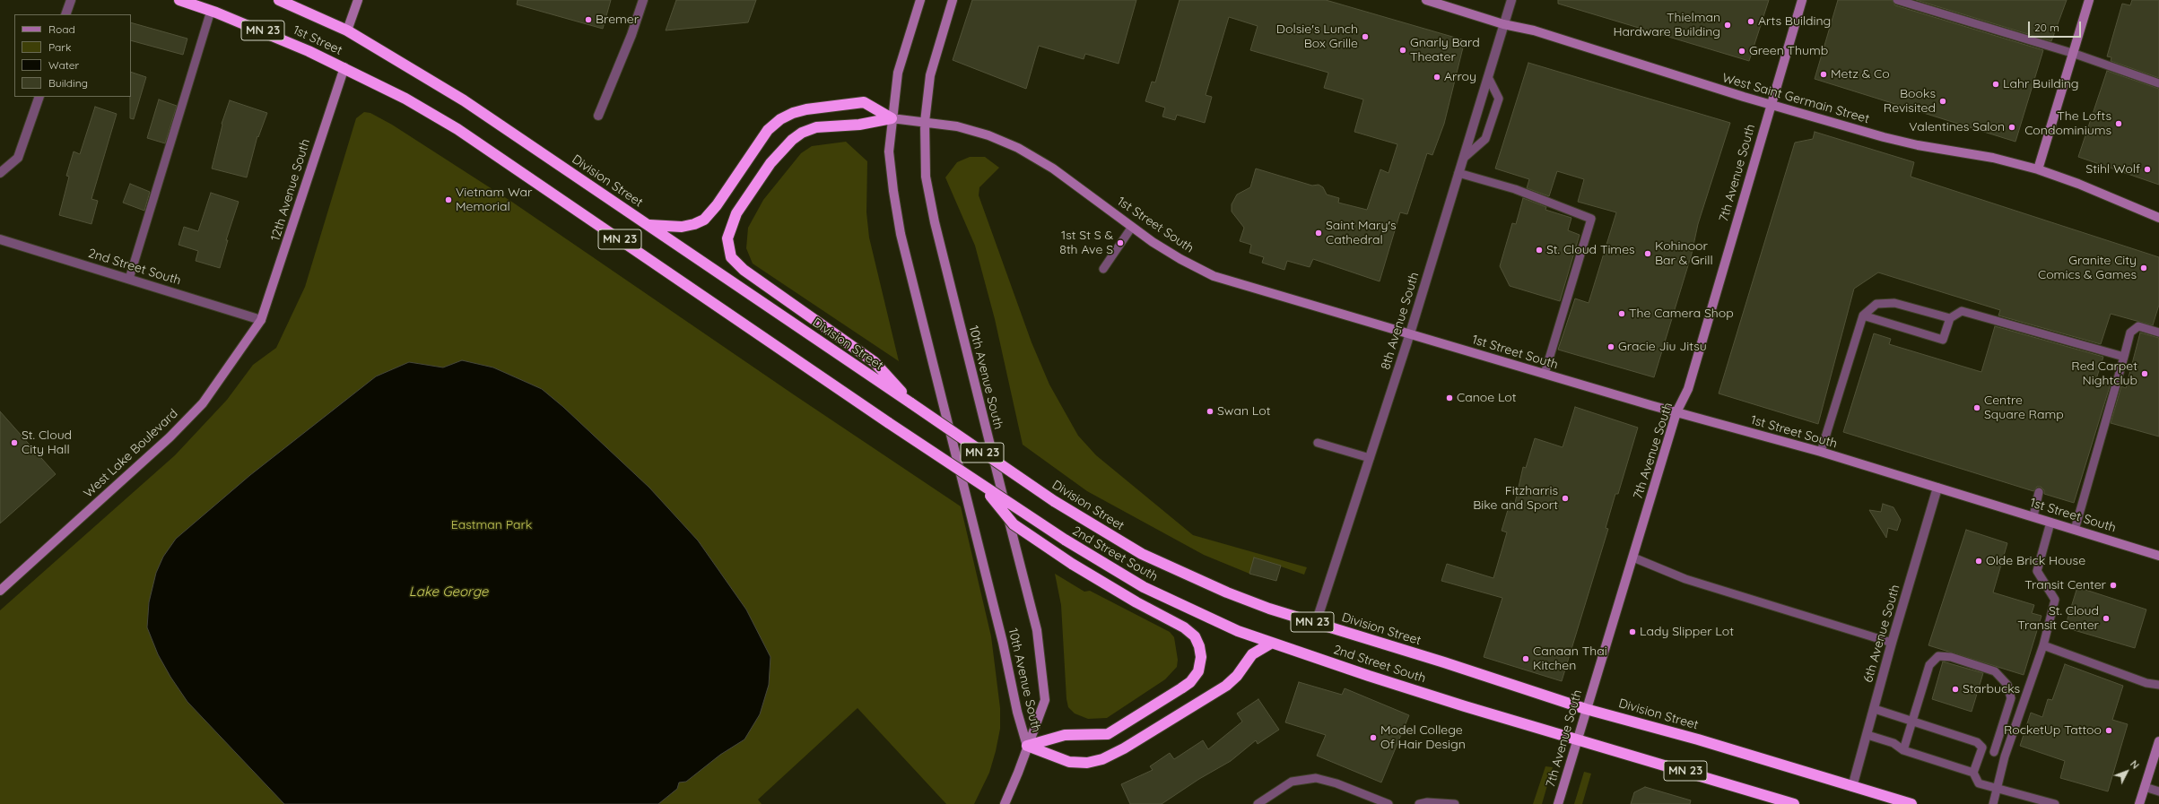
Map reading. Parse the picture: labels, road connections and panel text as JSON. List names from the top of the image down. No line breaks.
{"streets":{"highway":["MN 23","1st Street","Division Street","2nd Street South"],"street":["West Saint Germain Street","7th Avenue South","12th Avenue South","1st Street South","8th Avenue South","10th Avenue South","West Lake Boulevard","6th Avenue South"]},"crossings":[["MN 23","1st Street"],["MN 23","12th Avenue South"],["MN 23","2nd Street South"],["1st Street","Division Street"],["1st Street","12th Avenue South"],["West Saint Germain Street","7th Avenue South"],["West Saint Germain Street","8th Avenue South"],["7th Avenue South","Division Street"],["7th Avenue South","1st Street South"],["7th Avenue South","2nd Street South"],["Division Street","8th Avenue South"],["Division Street","6th Avenue South"],["12th Avenue South","2nd Street South"],["12th Avenue South","West Lake Boulevard"],["1st Street South","8th Avenue South"],["1st Street South","10th Avenue South"],["1st Street South","6th Avenue South"],["2nd Street South","West Lake Boulevard"]],"water":["Lake George"],"parks":["Eastman Park"],"places":["Bremer","Arts Building","Thielman Hardware Building","Dolsie's Lunch Box Grille","Gnarly Bard Theater","Green Thumb","Metz & Co","Arroy","Lahr Building","Books Revisited","The Lofts Condominiums","Valentines Salon","Stihl Wolf","Vietnam War Memorial","Saint Mary's Cathedral","1st St S & 8th Ave S","St. Cloud Times","Kohinoor Bar & Grill","Granite City Comics & Games","The Camera Shop","Gracie Jiu Jitsu","Red Carpet Nightclub","Canoe Lot","Centre Square Ramp","Swan Lot","St. Cloud City Hall","Fitzharris Bike and Sport","Olde Brick House","Transit Center","St. Cloud Transit Center","Lady Slipper Lot","Canaan Thai Kitchen","Starbucks","RocketUp Tattoo","Model College Of Hair Design"],"legend":["Road","Park","Water","Building"],"scale_bar":"20 m","north":"top right"}
